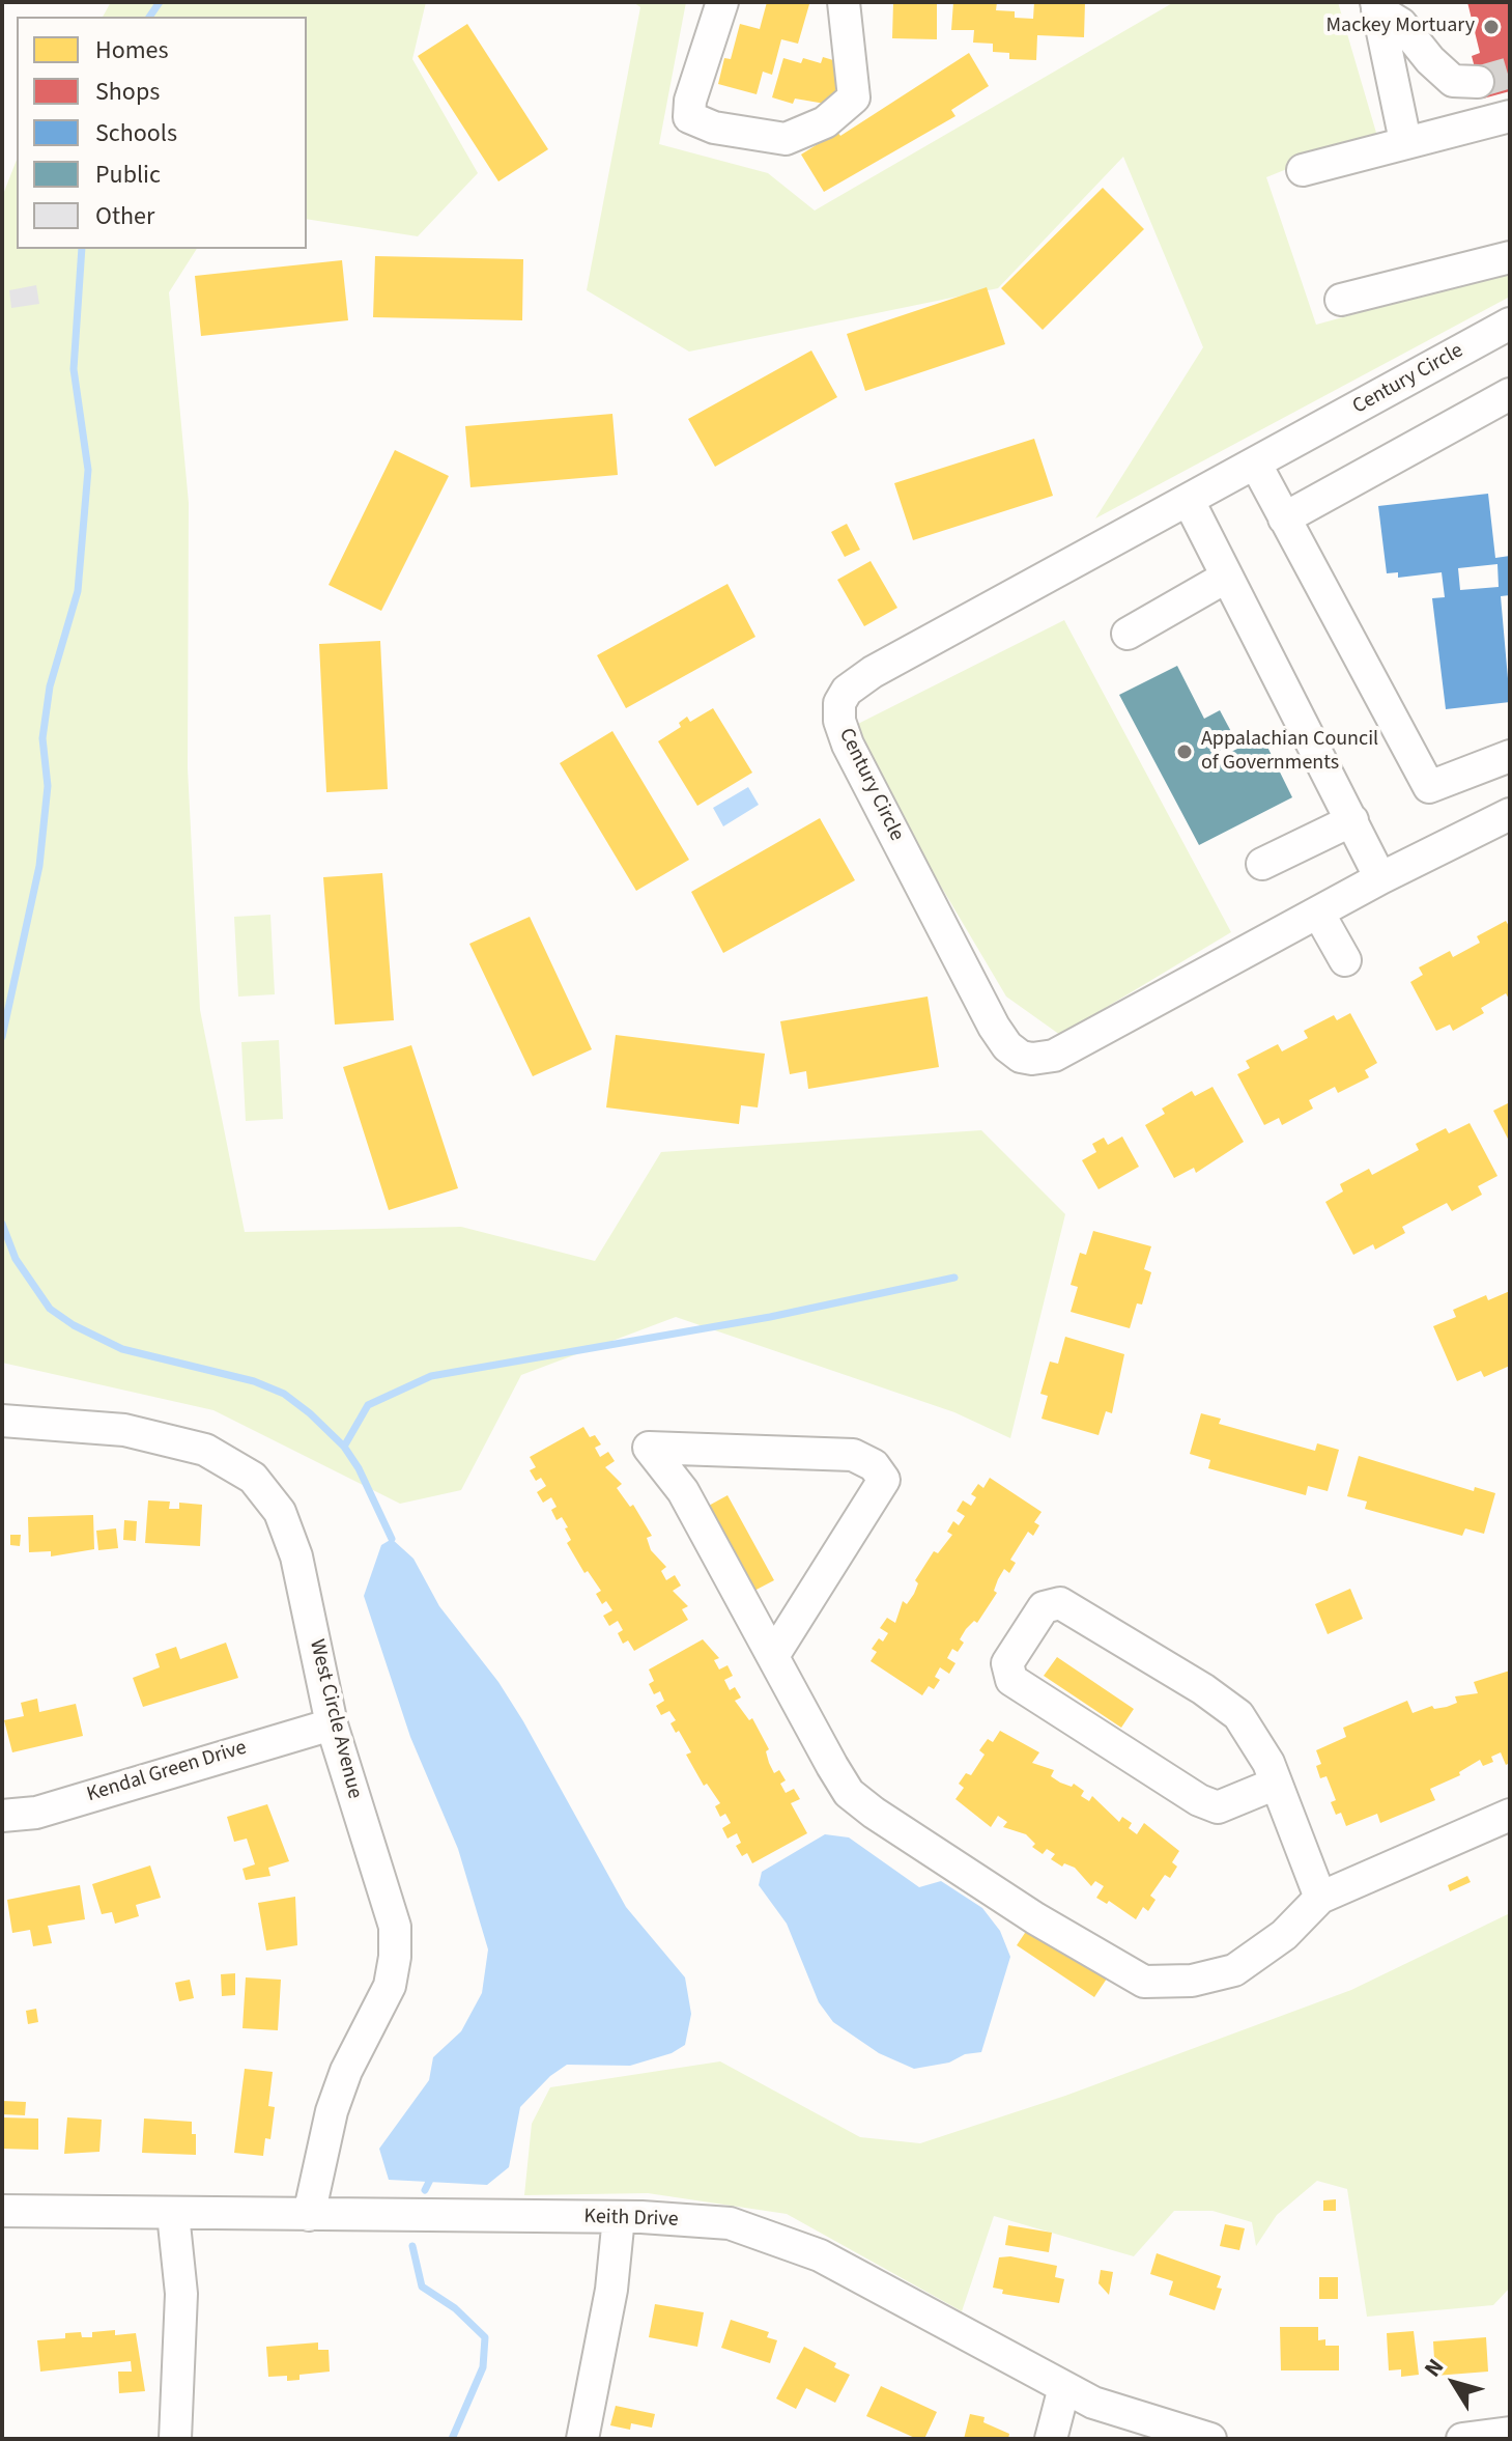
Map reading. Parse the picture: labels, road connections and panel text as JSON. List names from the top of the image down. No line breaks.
{"streets":{"street":["Century Circle","West Circle Avenue","Kendal Green Drive","Keith Drive"]},"crossings":[["West Circle Avenue","Kendal Green Drive"],["West Circle Avenue","Keith Drive"]],"places":["Mackey Mortuary","Appalachian Council of Governments"],"legend":["Homes","Shops","Schools","Public","Other"],"north":"top left"}
